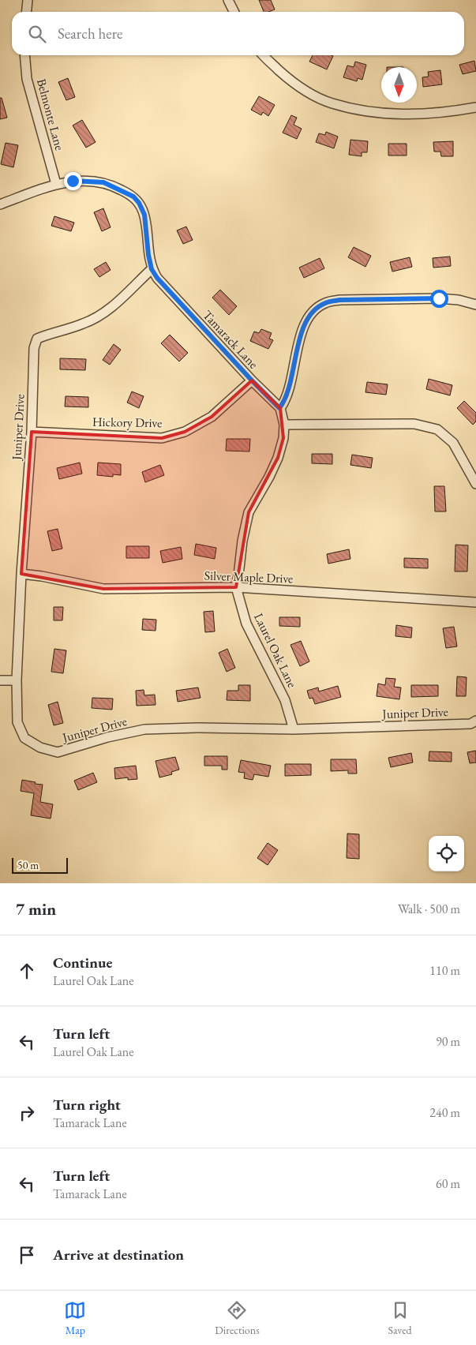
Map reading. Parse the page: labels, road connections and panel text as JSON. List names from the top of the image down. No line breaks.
{"streets":{"street":["Belmonte Lane","Tamarack Lane","Hickory Drive","Juniper Drive","Silver Maple Drive","Laurel Oak Lane"]},"crossings":[["Belmonte Lane","Tamarack Lane"],["Tamarack Lane","Hickory Drive"],["Tamarack Lane","Juniper Drive"],["Tamarack Lane","Laurel Oak Lane"],["Hickory Drive","Juniper Drive"],["Juniper Drive","Silver Maple Drive"],["Juniper Drive","Laurel Oak Lane"],["Silver Maple Drive","Laurel Oak Lane"]],"scale_bar":"50 m","north":"bottom","page":{"search":"Search here","scale":"50 m","heading":["7 min","Walk · 500 m"],"list":[["Continue","Laurel Oak Lane","110 m"],["Turn left","Laurel Oak Lane","90 m"],["Turn right","Tamarack Lane","240 m"],["Turn left","Tamarack Lane","60 m"],"Arrive at destination"],"nav":["Map","Directions","Saved"]}}
